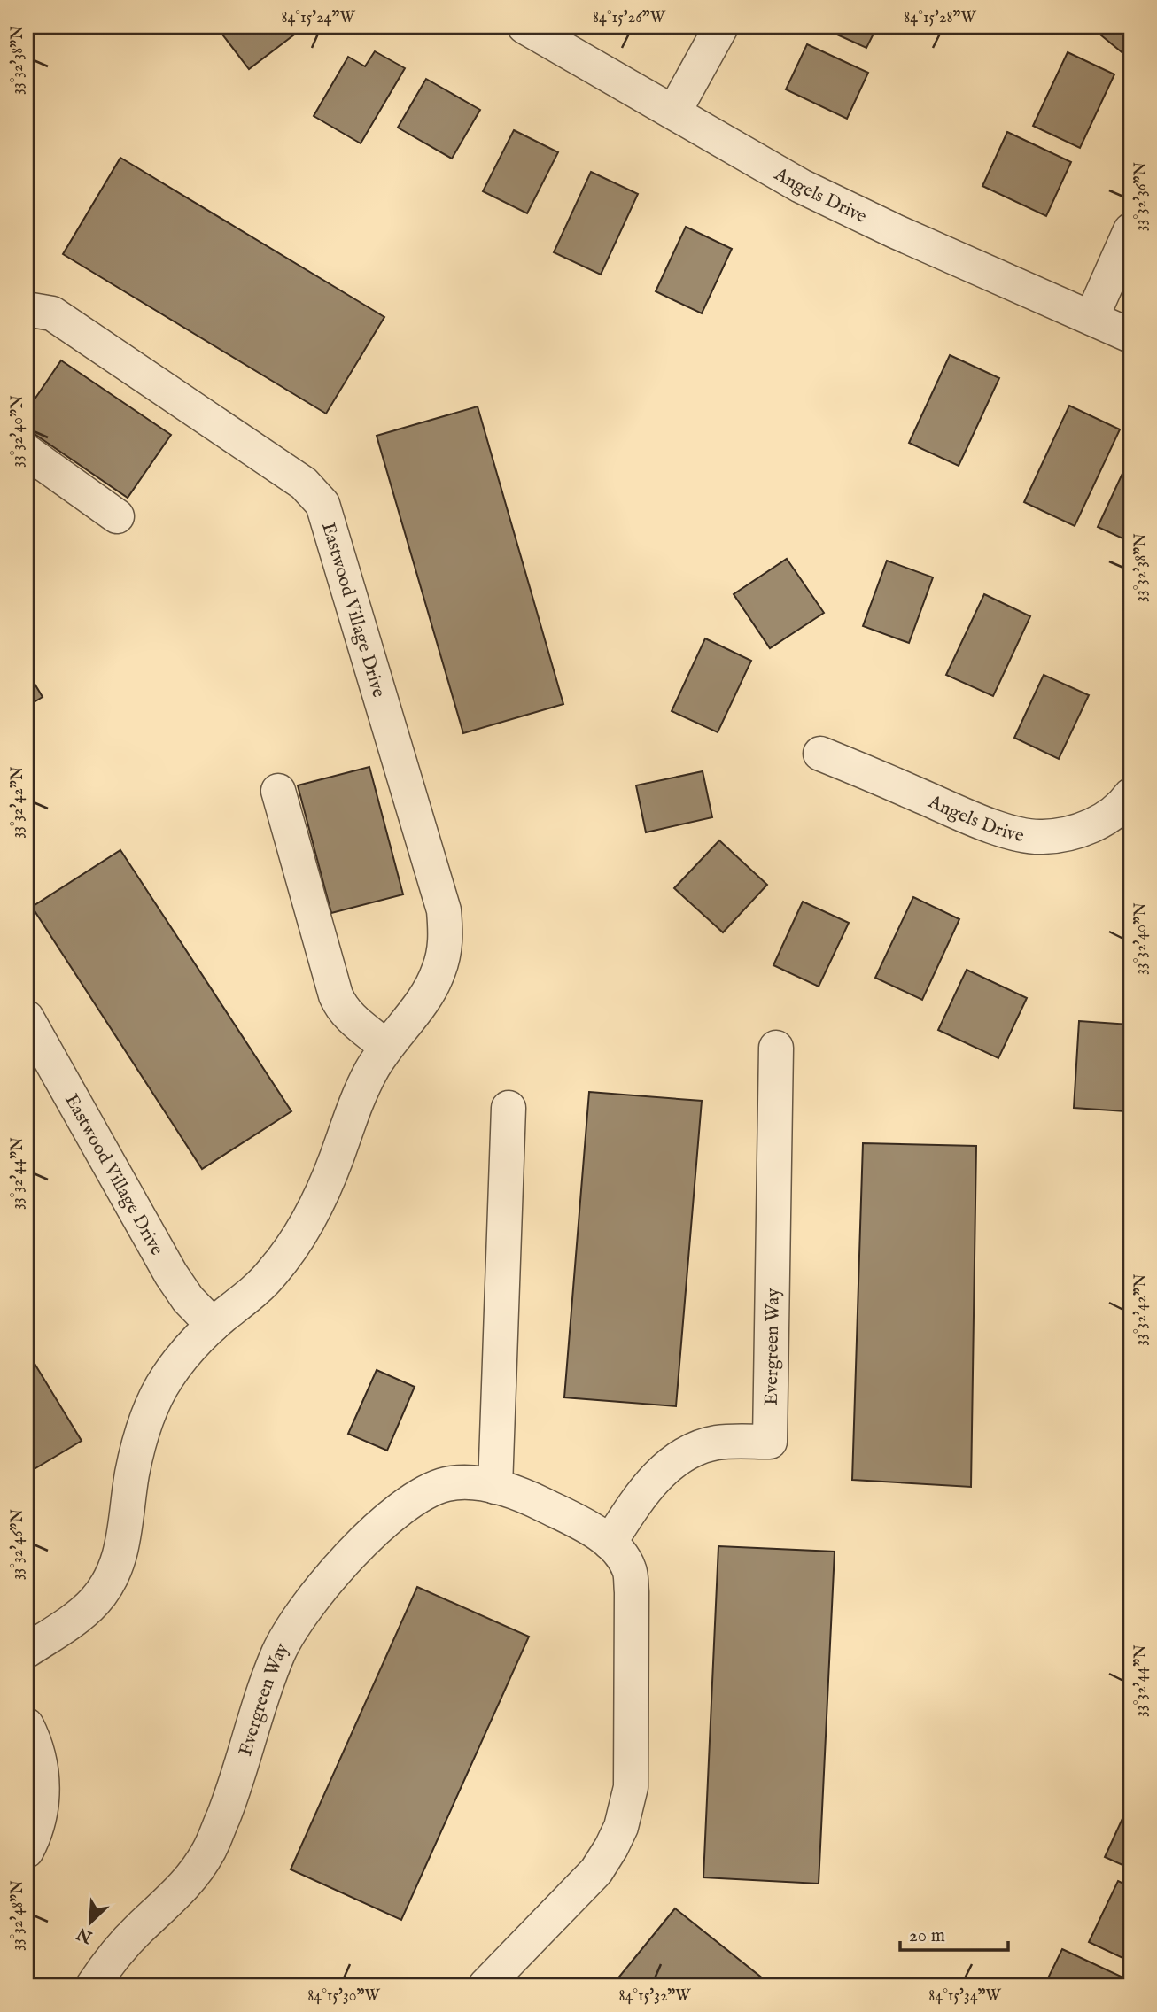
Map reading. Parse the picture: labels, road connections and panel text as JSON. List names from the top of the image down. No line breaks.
{"streets":{"street":["Angels Drive","Eastwood Village Drive","Evergreen Way"]},"scale_bar":"20 m","north":"bottom left","coordinates":["84°15'24\"W","84°15'26\"W","84°15'28\"W","33°32'38\"N","33°32'36\"N","33°32'40\"N","33°32'42\"N","33°32'44\"N","33°32'46\"N","33°32'48\"N","84°15'30\"W","84°15'32\"W","84°15'34\"W"]}
